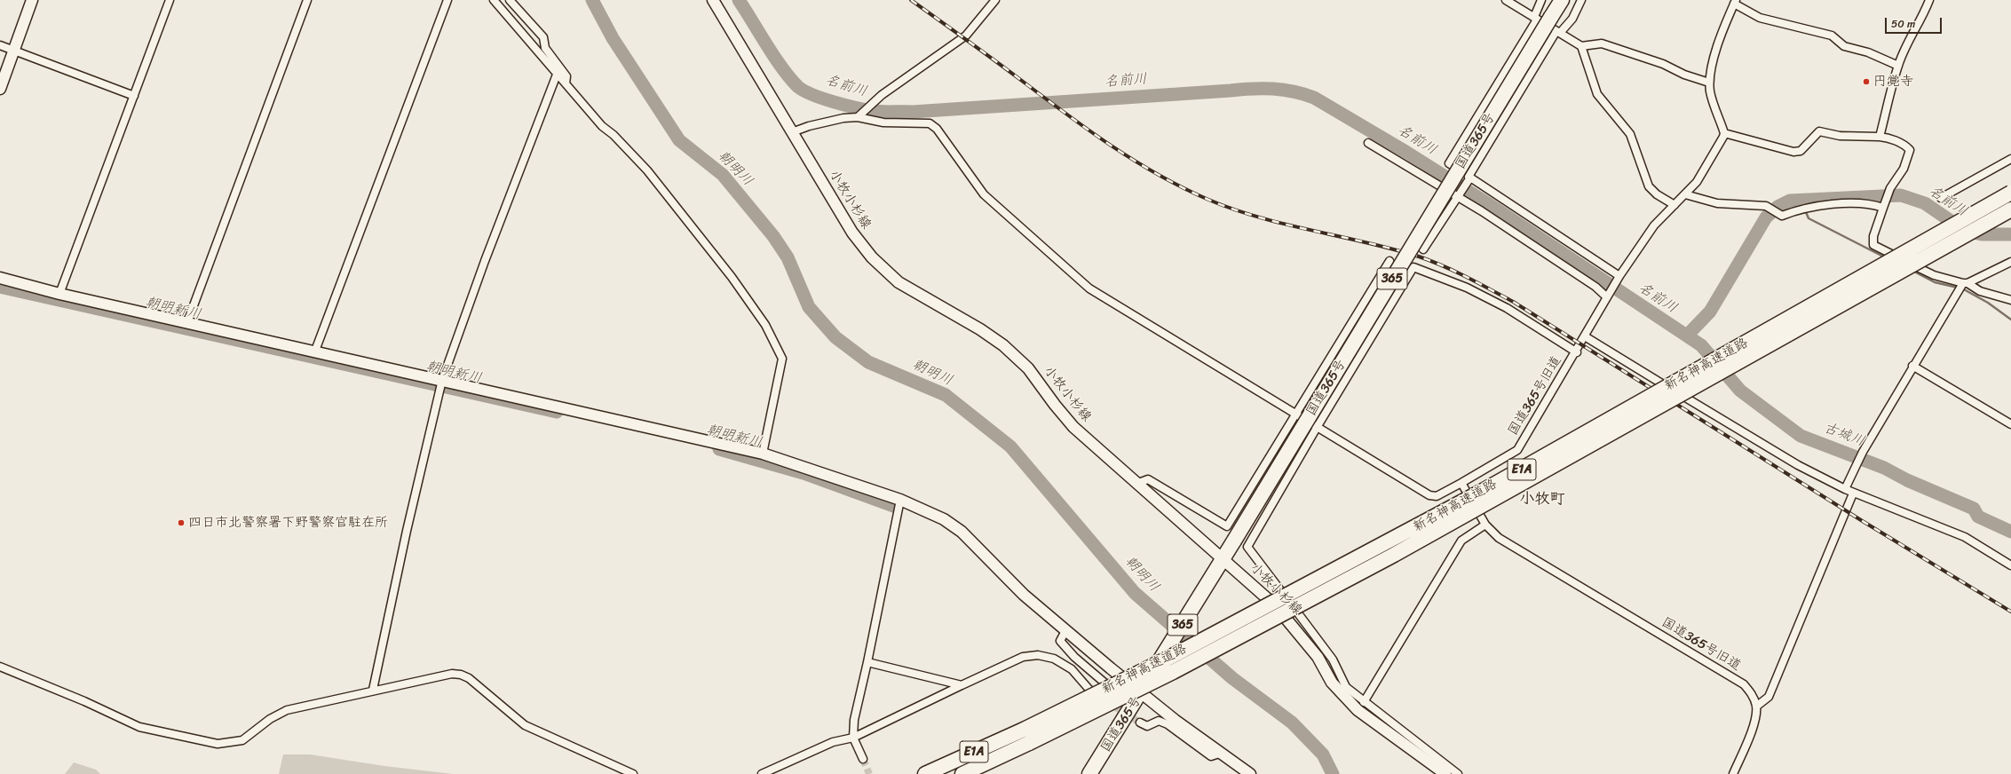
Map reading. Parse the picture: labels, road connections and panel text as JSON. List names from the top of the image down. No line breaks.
{"streets":{"highway":["国道365号","365","新名神高速道路","E1A"],"street":["小牧小杉線","国道365号旧道"]},"crossings":[["国道365号","小牧小杉線"]],"districts":["小牧町"],"water":["名前川","朝明川","朝明新川","古城川"],"places":["円覚寺","四日市北警察署下野警察官駐在所"],"scale_bar":"50 m"}
